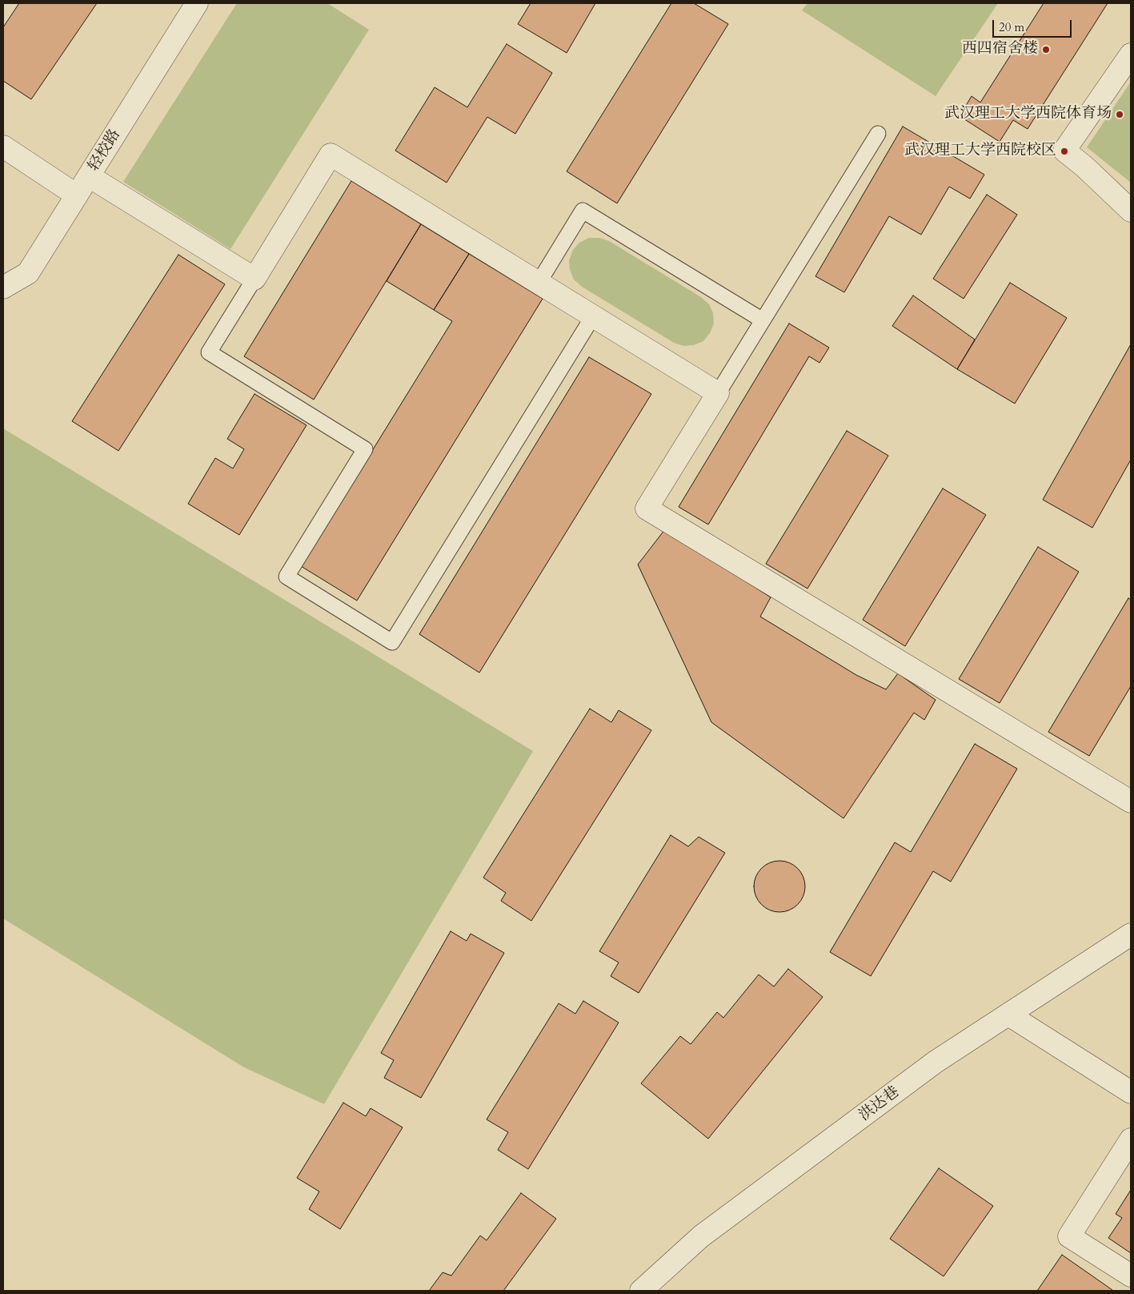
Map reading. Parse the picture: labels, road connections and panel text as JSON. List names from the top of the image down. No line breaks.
{"streets":{"street":["轻校路","洪达巷"]},"places":["西四宿舍楼","武汉理工大学西院体育场","武汉理工大学西院校区"],"scale_bar":"20 m"}
